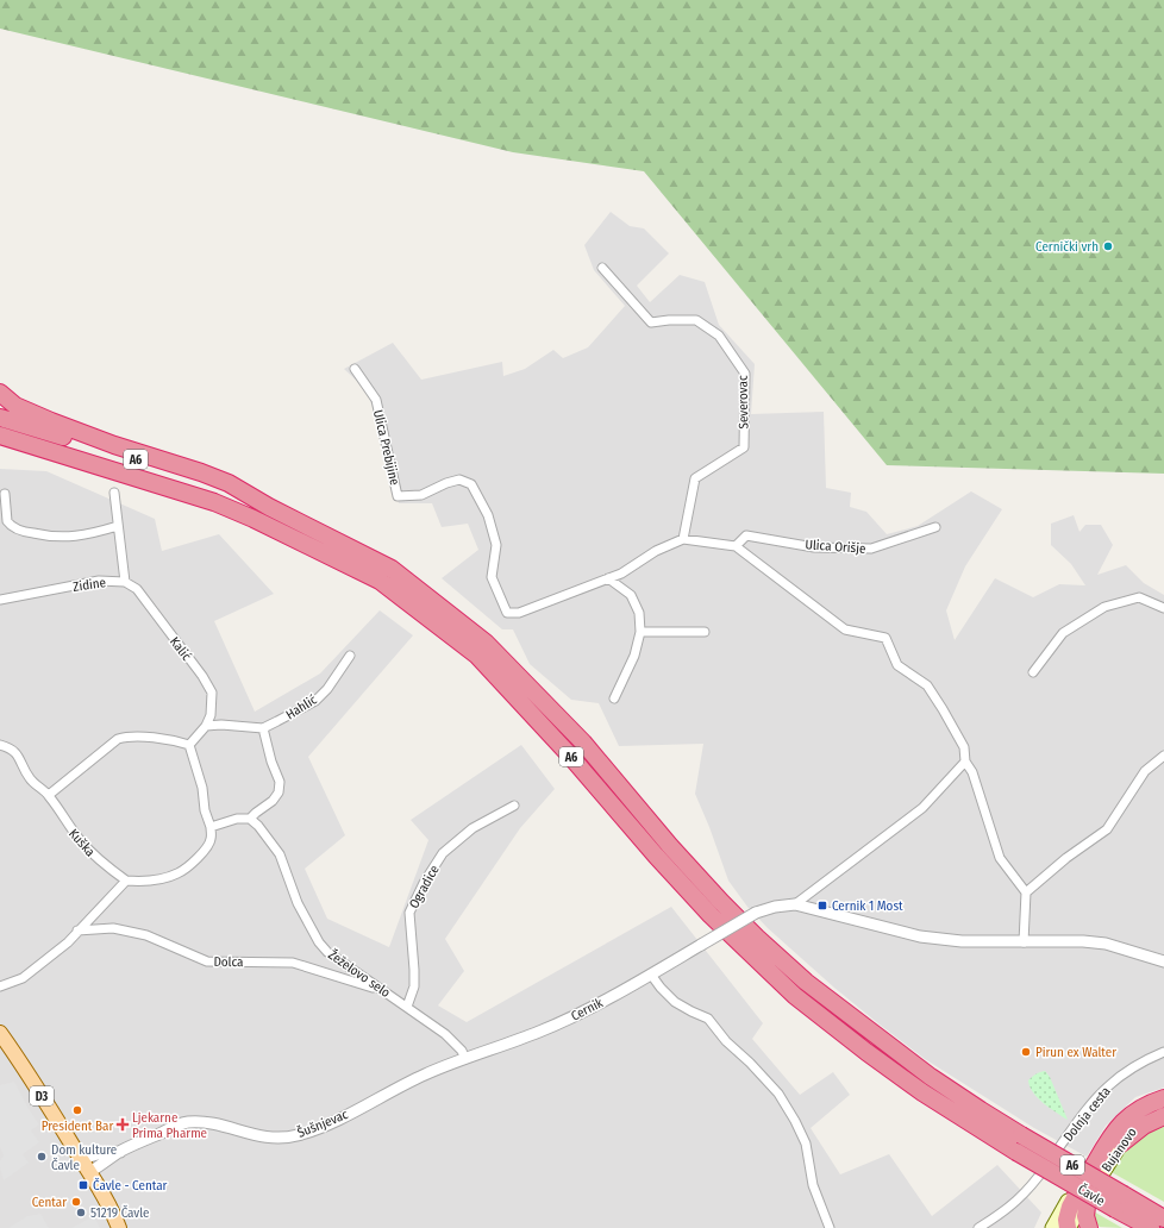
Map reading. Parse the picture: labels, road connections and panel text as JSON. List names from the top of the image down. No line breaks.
{"streets":{"highway":["A6","Čavle"],"main road":["D3","Bujanovo"],"street":["Severovac","Ulica Prebijine","Ulica Orišje","Zidine","Kalić","Hahlić","Kuška","Ogradice","Dolca","Žeželovo selo","Cernik","Dolnja cesta","Šušnjevac"]},"crossings":[["A6","Čavle"],["Zidine","Kalić"],["Kalić","Kuška"],["Ogradice","Žeželovo selo"],["Dolca","Žeželovo selo"],["Žeželovo selo","Cernik"],["Žeželovo selo","Šušnjevac"],["Cernik","Šušnjevac"],["D3","Šušnjevac"]],"places":{"other":["Cernički vrh","Pirun ex Walter","President Bar","Dom kulture Čavle","Centar","51219 Čavle"],"transit":["Cernik 1 Most","Čavle - Centar"],"health":["Ljekarne Prima Pharme"]}}
